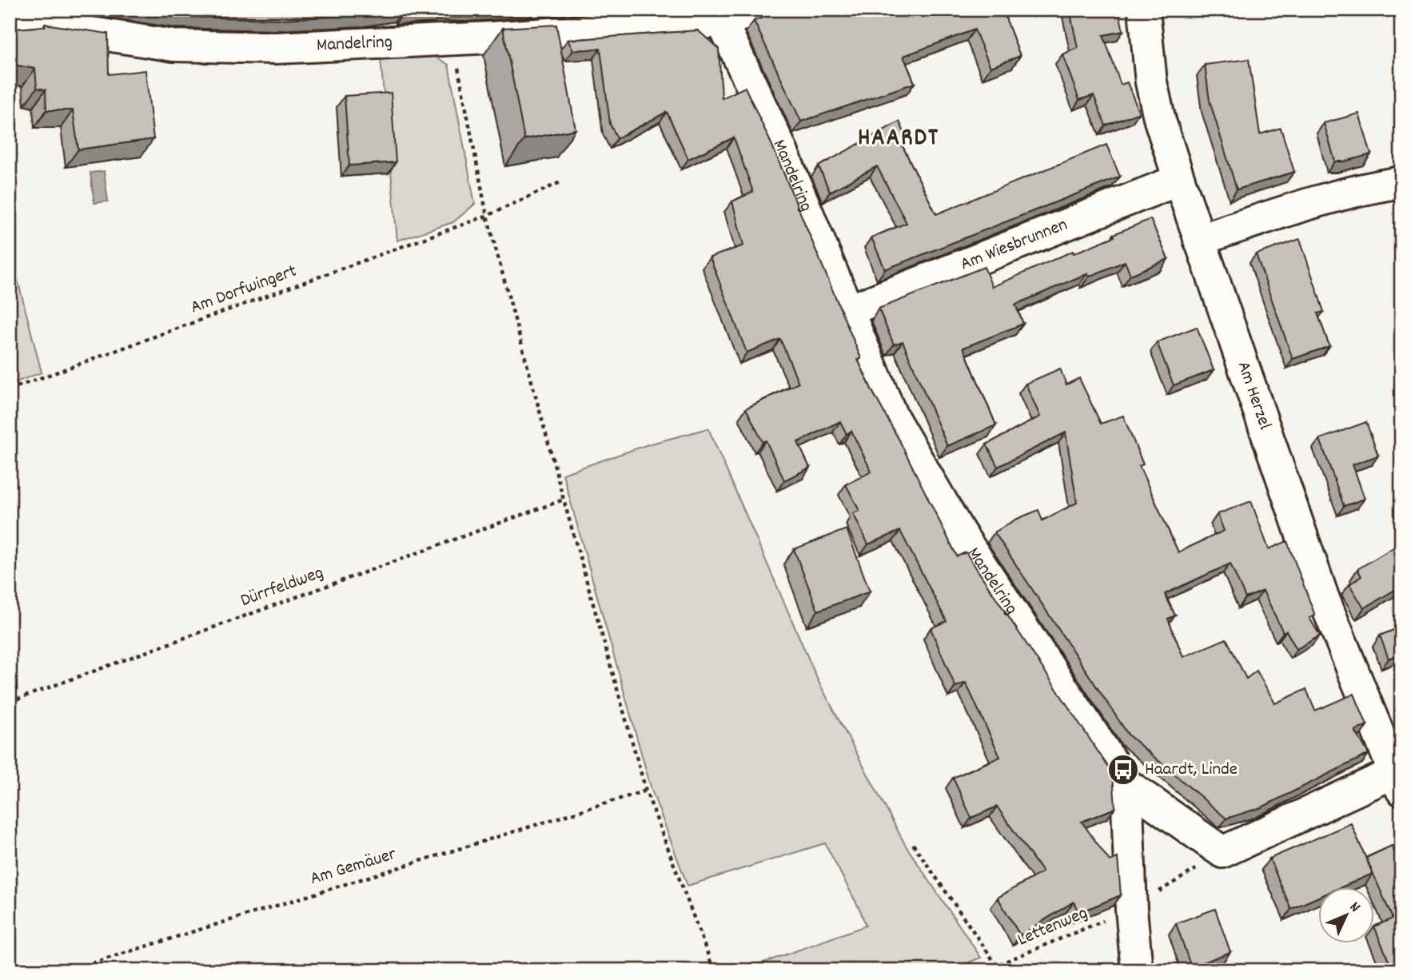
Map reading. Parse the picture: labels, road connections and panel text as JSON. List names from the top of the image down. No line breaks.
{"streets":{"street":["Mandelring","Am Wiesbrunnen","Am Herzel"],"path":["Am Dorfwingert","Dürrfeldweg","Am Gemäuer","Lettenweg"]},"crossings":[["Mandelring","Am Wiesbrunnen"],["Am Wiesbrunnen","Am Herzel"],["Am Herzel","Lettenweg"]],"districts":["HAARDT"],"places":{"bus stop":["Haardt, Linde"]},"north":"top right"}
